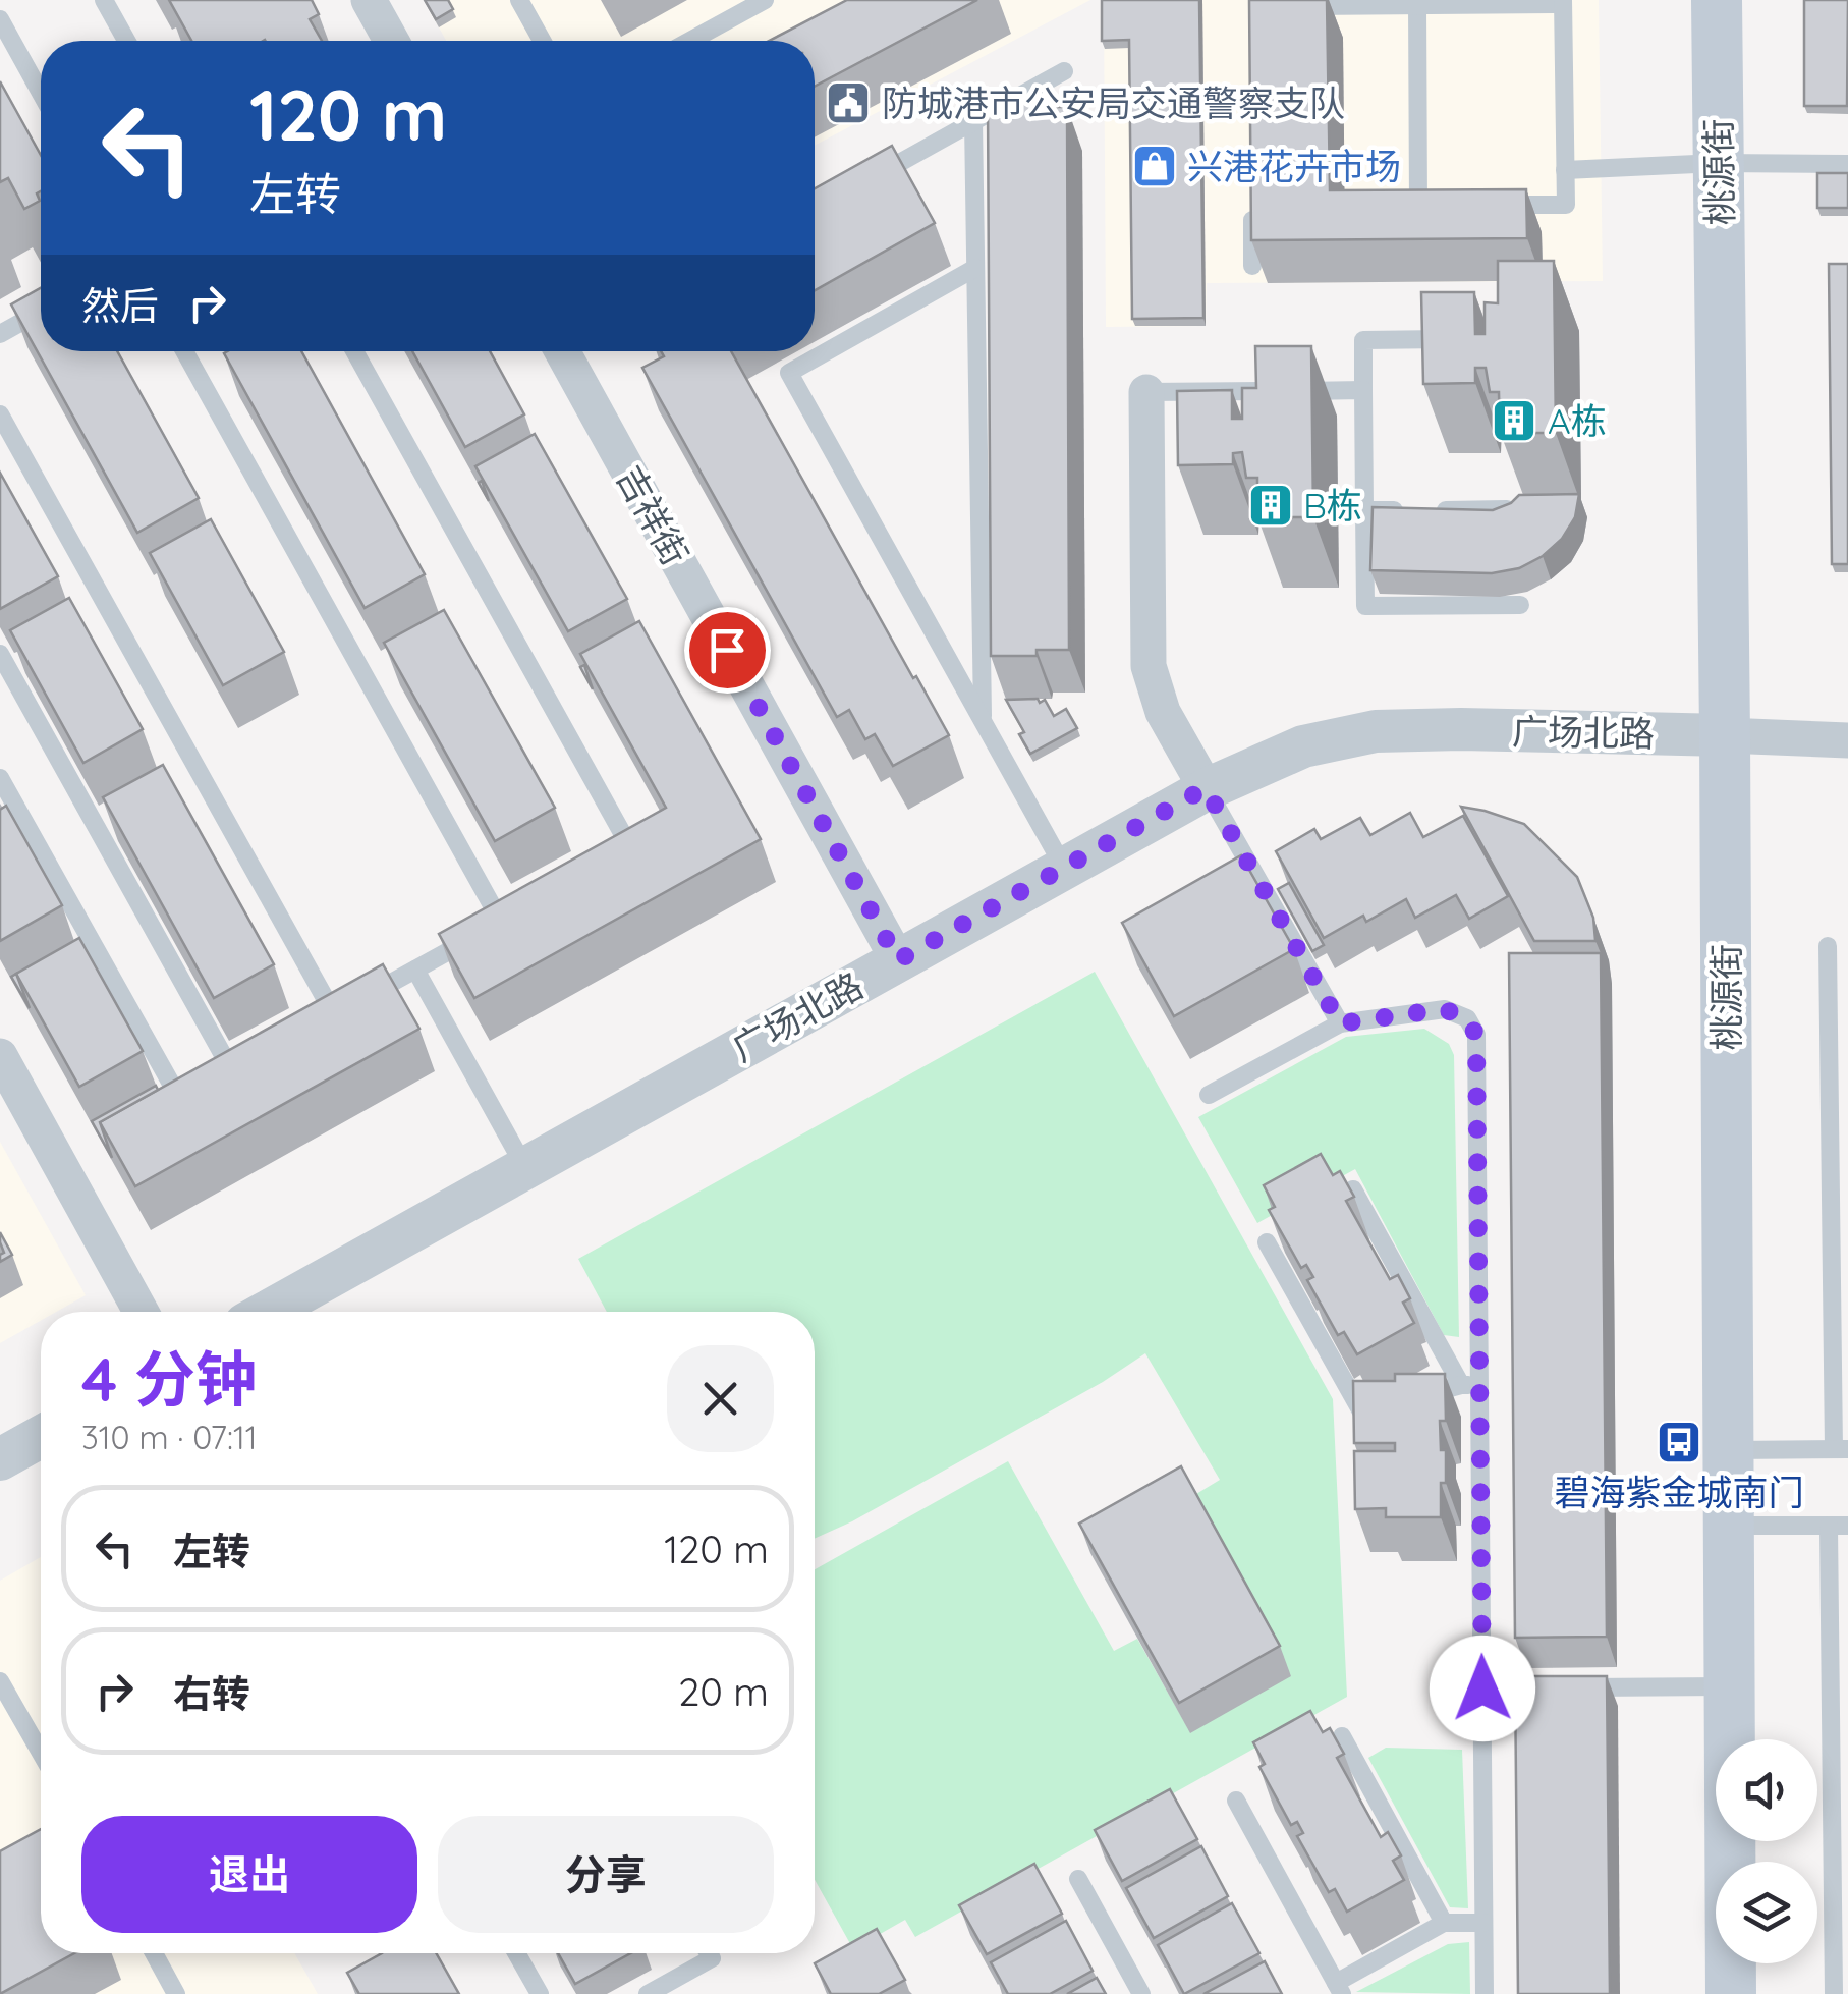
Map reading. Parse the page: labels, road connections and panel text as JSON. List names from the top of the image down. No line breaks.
{"streets":{"main road":["桃源街"],"street":["吉祥街","广场北路"]},"crossings":[["桃源街","广场北路"],["吉祥街","广场北路"]],"places":{"public building":["防城港市公安局交通警察支队"],"shop":["兴港花卉市场"],"building":["A栋","B栋"],"bus stop":["碧海紫金城南门"]},"page":{"turn":["120 m","左转"],"then":"然后","heading":["4 分钟","310 m · 07:11"],"list":[{"name":"左转","value":"120 m"},{"name":"右转","value":"20 m"}],"buttons":["退出","分享"]}}
